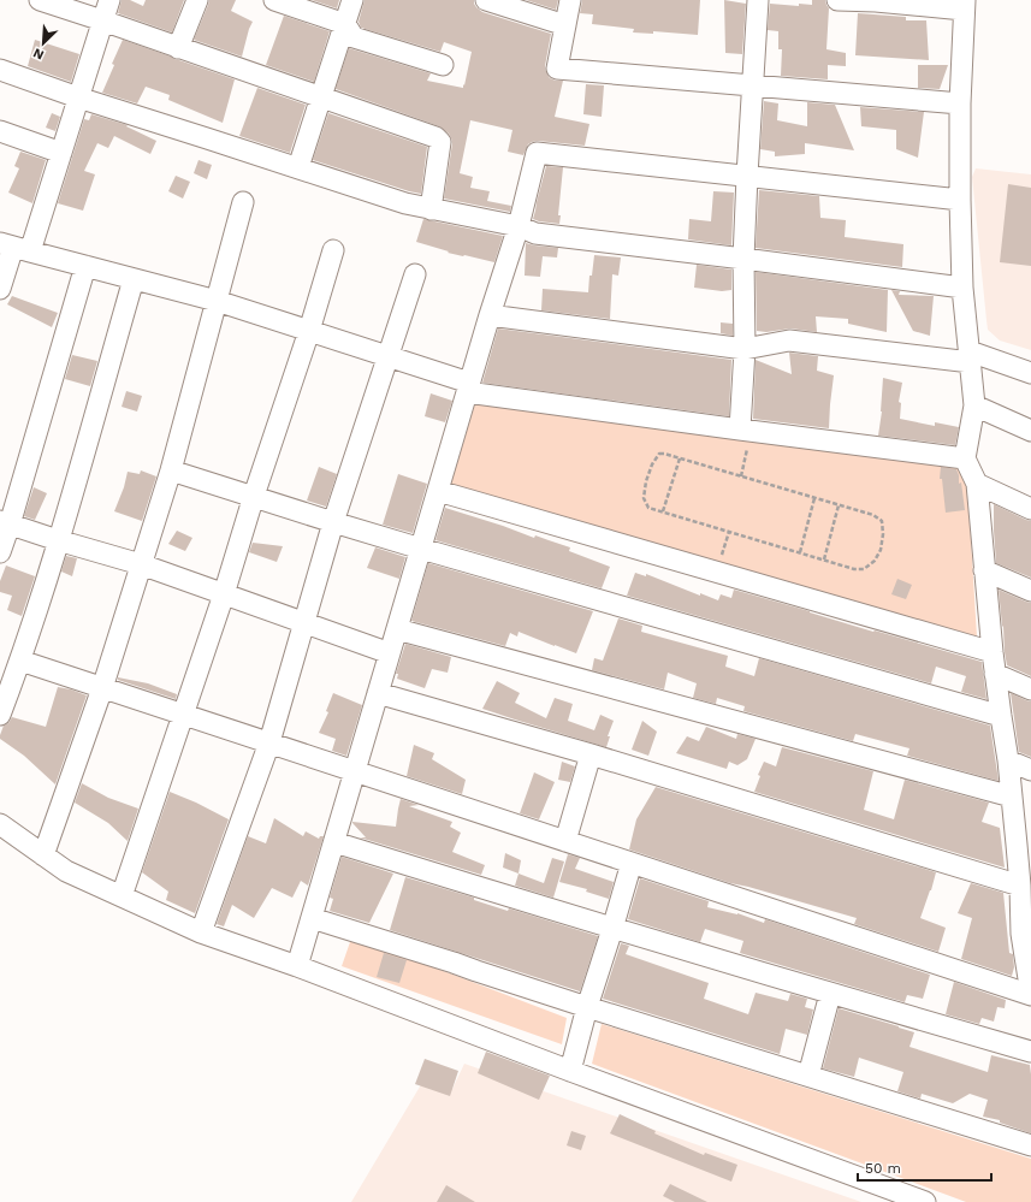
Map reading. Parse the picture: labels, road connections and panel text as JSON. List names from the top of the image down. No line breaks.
{"scale_bar":"50 m","north":"bottom left"}
